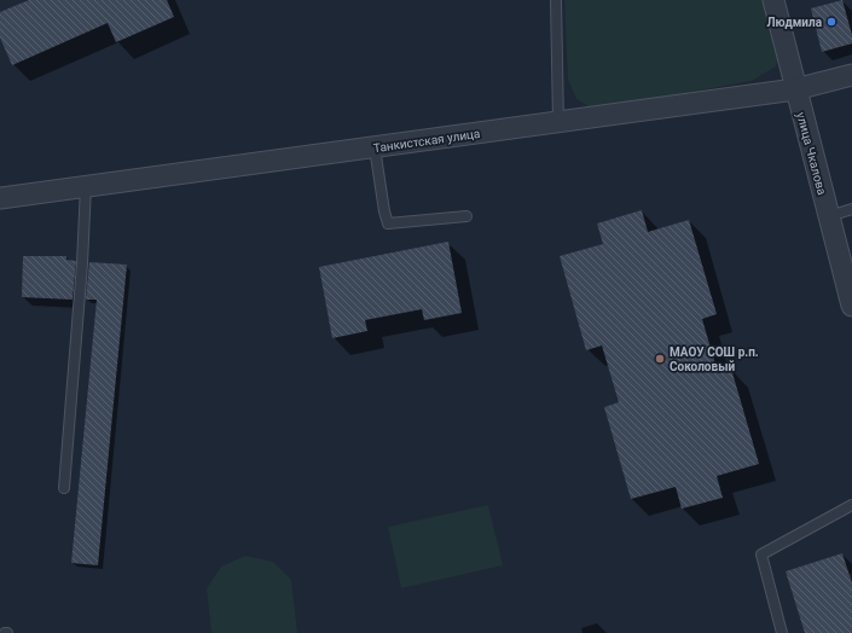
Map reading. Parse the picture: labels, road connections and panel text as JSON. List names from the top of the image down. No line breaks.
{"streets":{"street":["Танкистская улица","улица Чкалова"]},"crossings":[["Танкистская улица","улица Чкалова"]],"places":["Людмила","МАОУ СОШ р.п. Соколовый"]}
